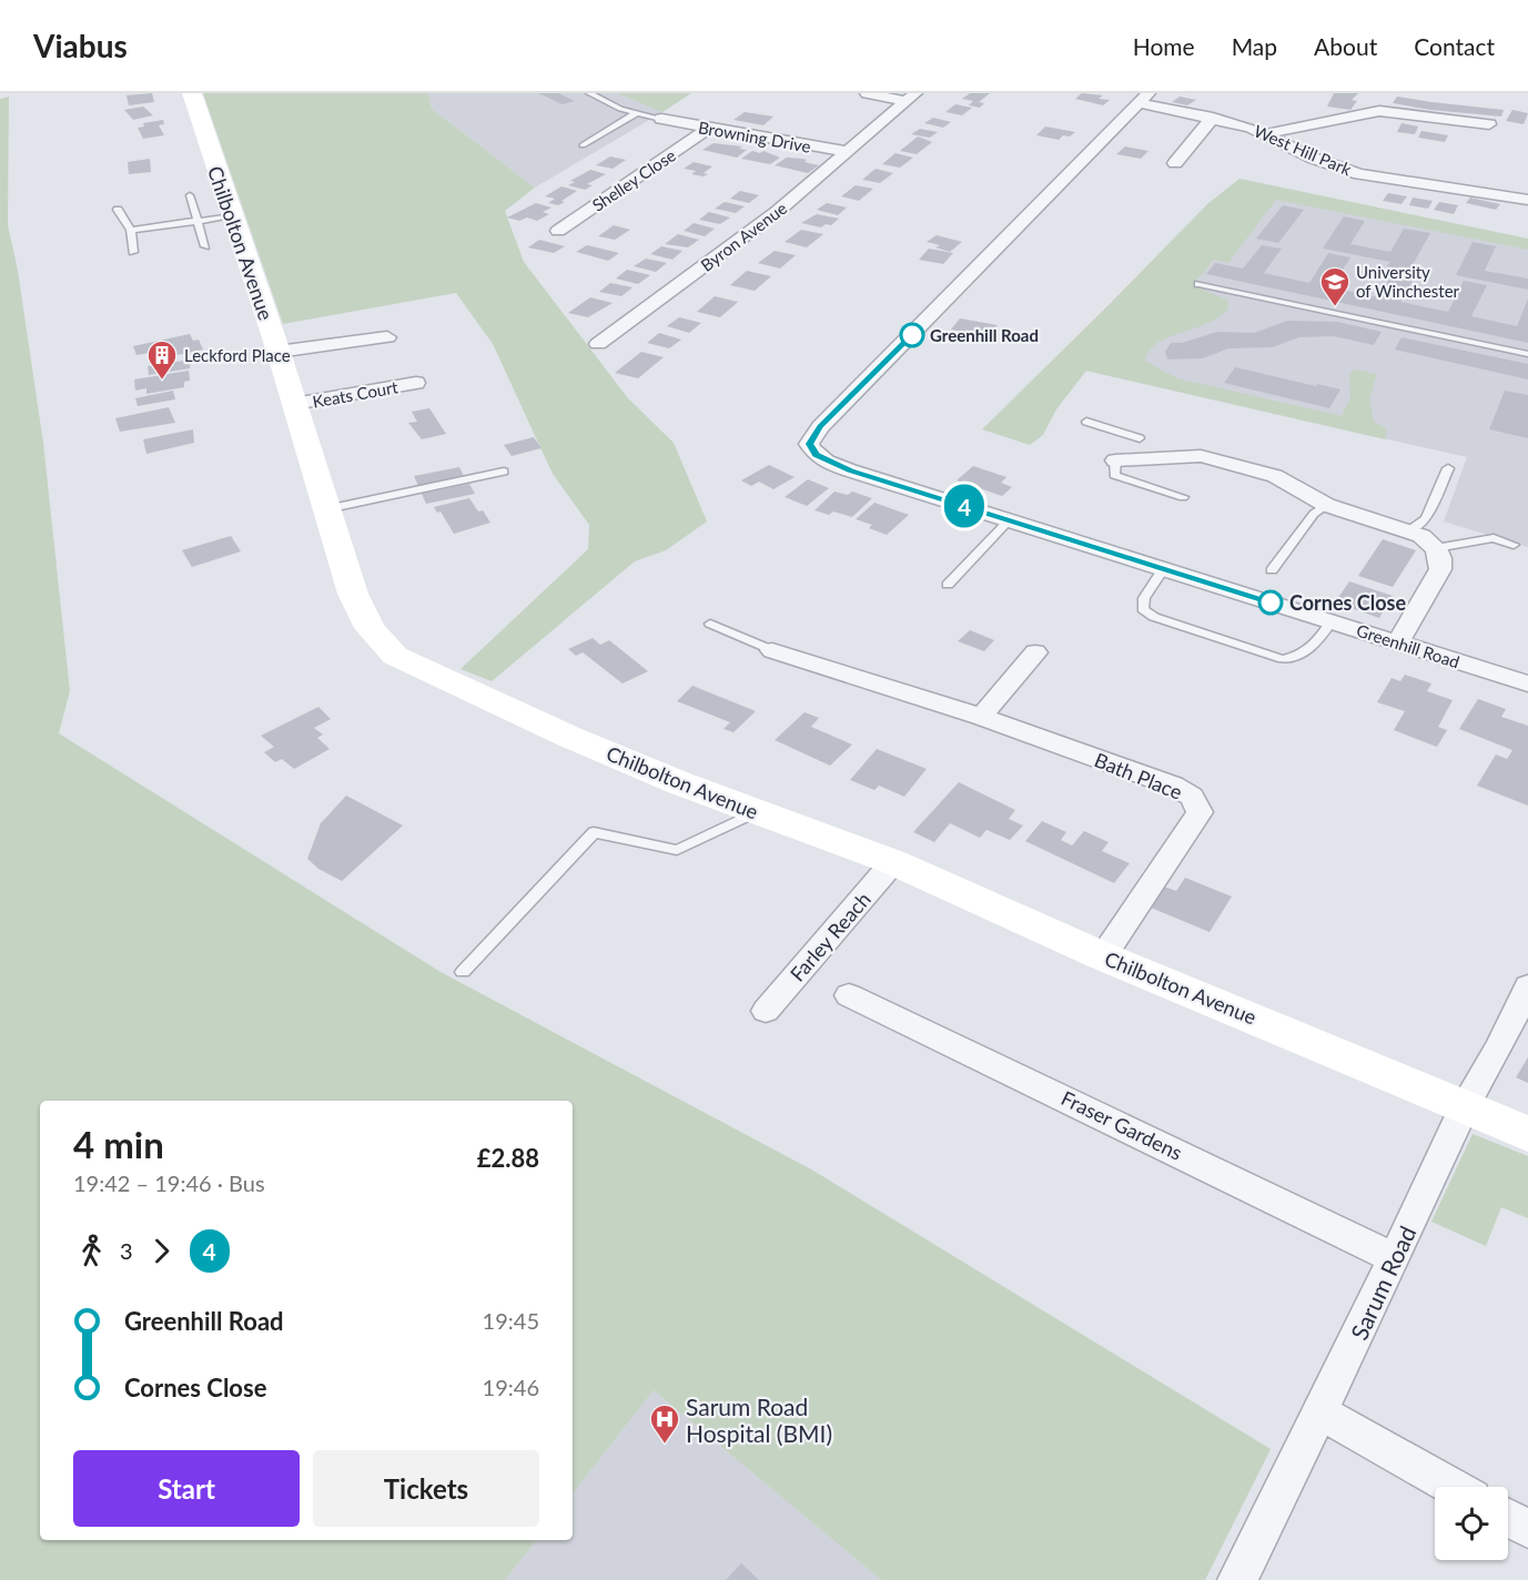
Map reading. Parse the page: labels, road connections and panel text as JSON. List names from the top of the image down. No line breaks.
{"streets":{"main road":["Chilbolton Avenue"],"street":["Browning Drive","West Hill Park","Shelley Close","Byron Avenue","Keats Court","Greenhill Road","Bath Place","Farley Reach","Fraser Gardens","Sarum Road"]},"crossings":[["Browning Drive","Shelley Close"],["Browning Drive","Byron Avenue"],["West Hill Park","Greenhill Road"],["Chilbolton Avenue","Keats Court"],["Chilbolton Avenue","Bath Place"],["Chilbolton Avenue","Farley Reach"],["Chilbolton Avenue","Sarum Road"],["Fraser Gardens","Sarum Road"]],"places":{"school or university":["University of Winchester"],"other":["Greenhill Road","Cornes Close"],"building":["Leckford Place"],"hospital":["Sarum Road Hospital (BMI)"]},"lines":["bus line 4"],"page":{"header":"Viabus","nav":["Home","Map","About","Contact"],"on_map":"4","heading":["4 min","19:42 – 19:46 · Bus","£2.88"],"legs":["3","4"],"list":[{"name":"Greenhill Road","value":"19:45"},{"name":"Cornes Close","value":"19:46"}],"buttons":["Start","Tickets"]}}
